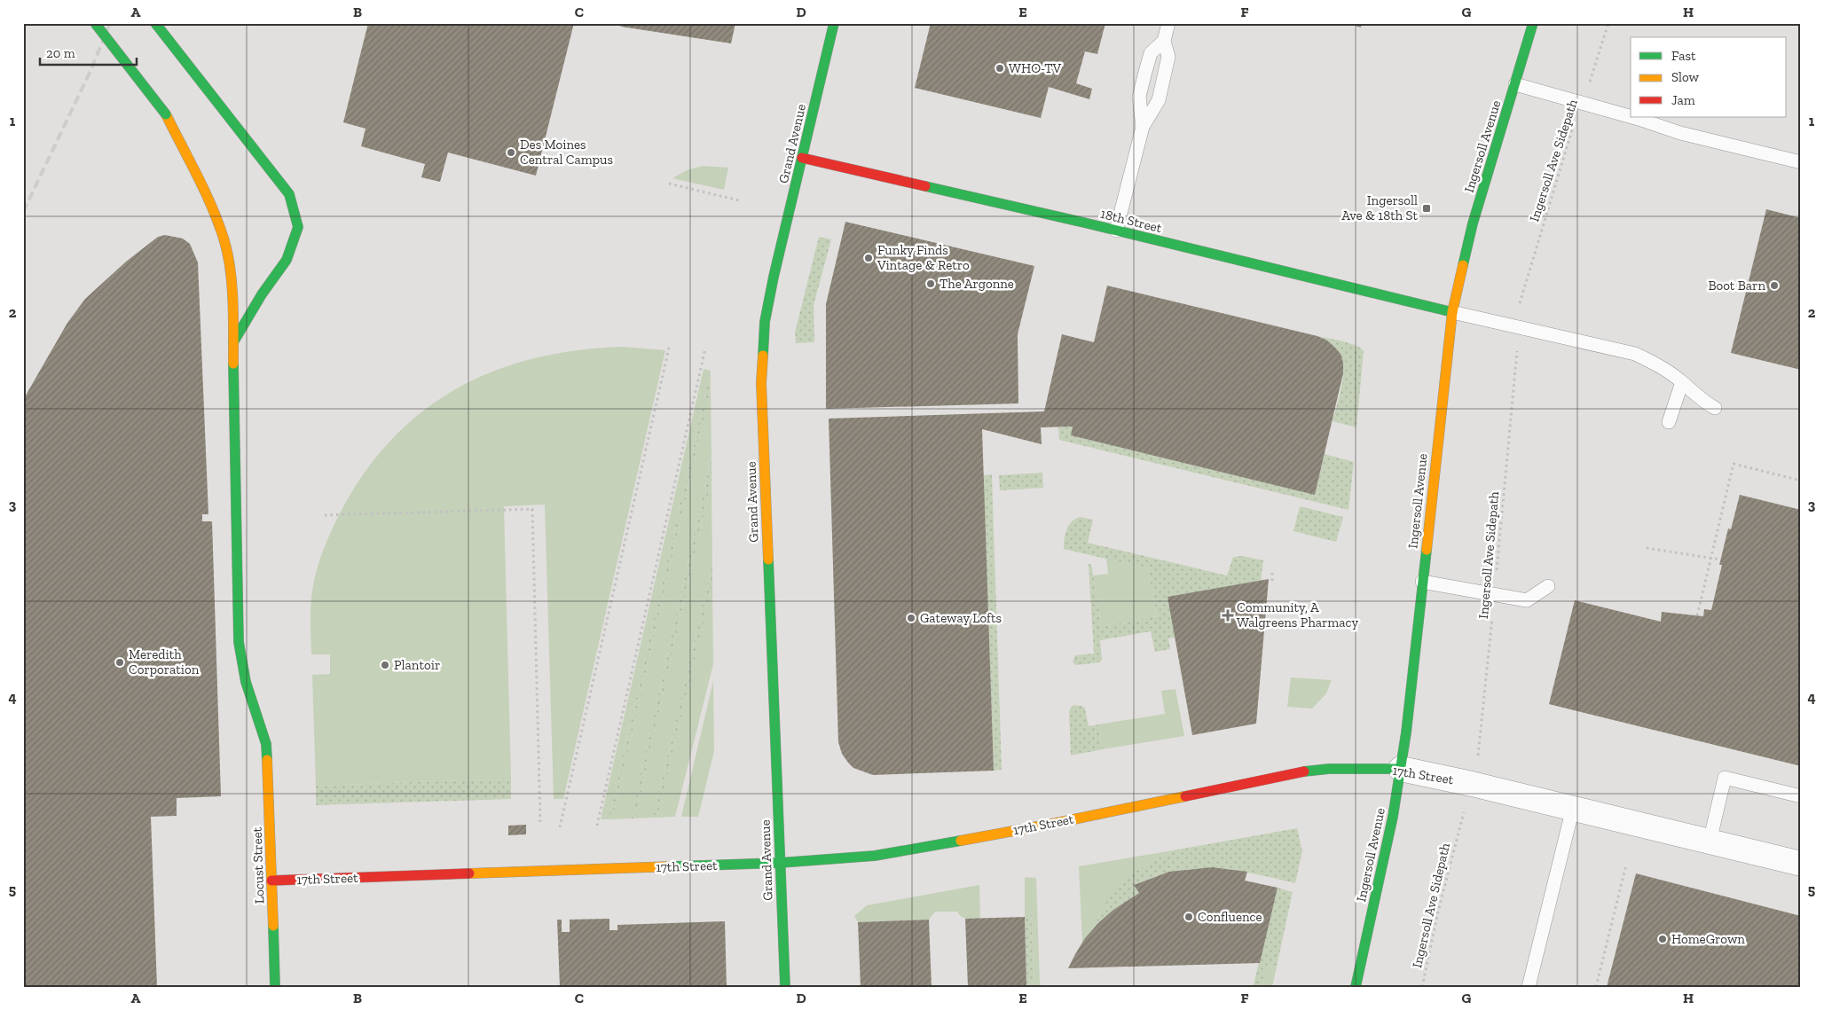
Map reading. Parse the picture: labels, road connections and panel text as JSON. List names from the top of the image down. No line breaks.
{"streets":{"main road":["Grand Avenue","Ingersoll Avenue","18th Street","17th Street","Locust Street"],"path":["Ingersoll Ave Sidepath"]},"crossings":[["Grand Avenue","18th Street"],["Grand Avenue","17th Street"],["Ingersoll Avenue","18th Street"],["Ingersoll Avenue","17th Street"],["17th Street","Locust Street"]],"places":{"other":["WHO-TV","Des Moines Central Campus","Funky Finds Vintage & Retro","The Argonne","Boot Barn","Gateway Lofts","Meredith Corporation","Plantoir","Confluence","HomeGrown"],"transit":["Ingersoll Ave & 18th St"],"health":["Community, A Walgreens Pharmacy"]},"legend":["Fast","Slow","Jam"],"scale_bar":"20 m","grid":{"columns":["A","B","C","D","E","F","G","H"],"rows":["1","2","3","4","5"]}}
